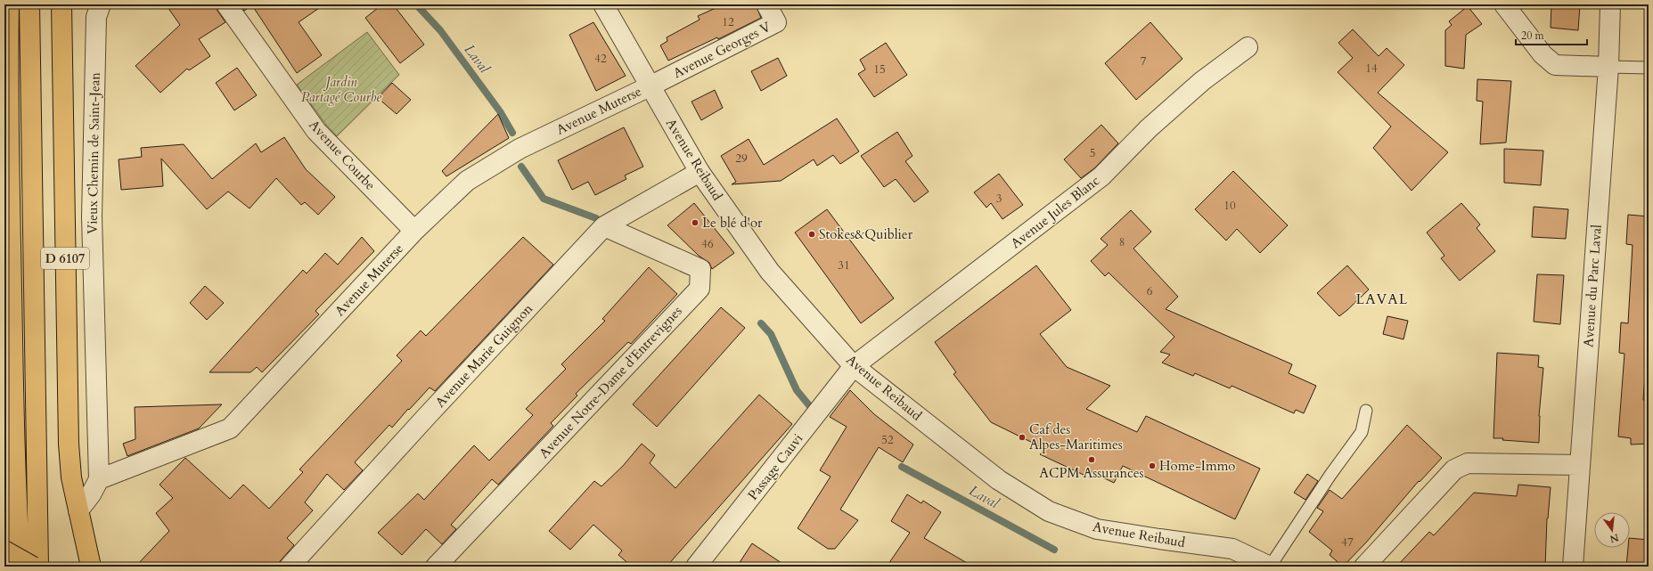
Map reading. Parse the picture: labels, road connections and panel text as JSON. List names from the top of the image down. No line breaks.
{"streets":{"main road":["D 6107"],"street":["Avenue Georges V","Avenue Muterse","Vieux Chemin de Saint-Jean","Avenue Courbe","Avenue Reibaud","Avenue Jules Blanc","Avenue du Parc Laval","Avenue Marie Guignon","Avenue Notre-Dame d'Entrevignes","Passage Cauvi"]},"crossings":[["Avenue Georges V","Avenue Muterse"],["Avenue Georges V","Avenue Reibaud"],["Avenue Muterse","Vieux Chemin de Saint-Jean"],["Avenue Muterse","Avenue Courbe"],["Avenue Muterse","Avenue Reibaud"],["Vieux Chemin de Saint-Jean","D 6107"],["Avenue Reibaud","Avenue Jules Blanc"],["Avenue Reibaud","Avenue Marie Guignon"],["Avenue Reibaud","Passage Cauvi"],["Avenue Jules Blanc","Passage Cauvi"],["Avenue Marie Guignon","Avenue Notre-Dame d'Entrevignes"]],"districts":["LAVAL"],"water":["Laval"],"parks":["Jardin Partagé Courbe"],"places":["Le blé d'or","Stokes&Quiblier","Caf des Alpes-Maritimes","ACPM Assurances","Home-Immo"],"house_numbers":["12","42","7","14","15","5","29","3","10","8","46","31","6","52","47"],"scale_bar":"20 m","north":"bottom"}
